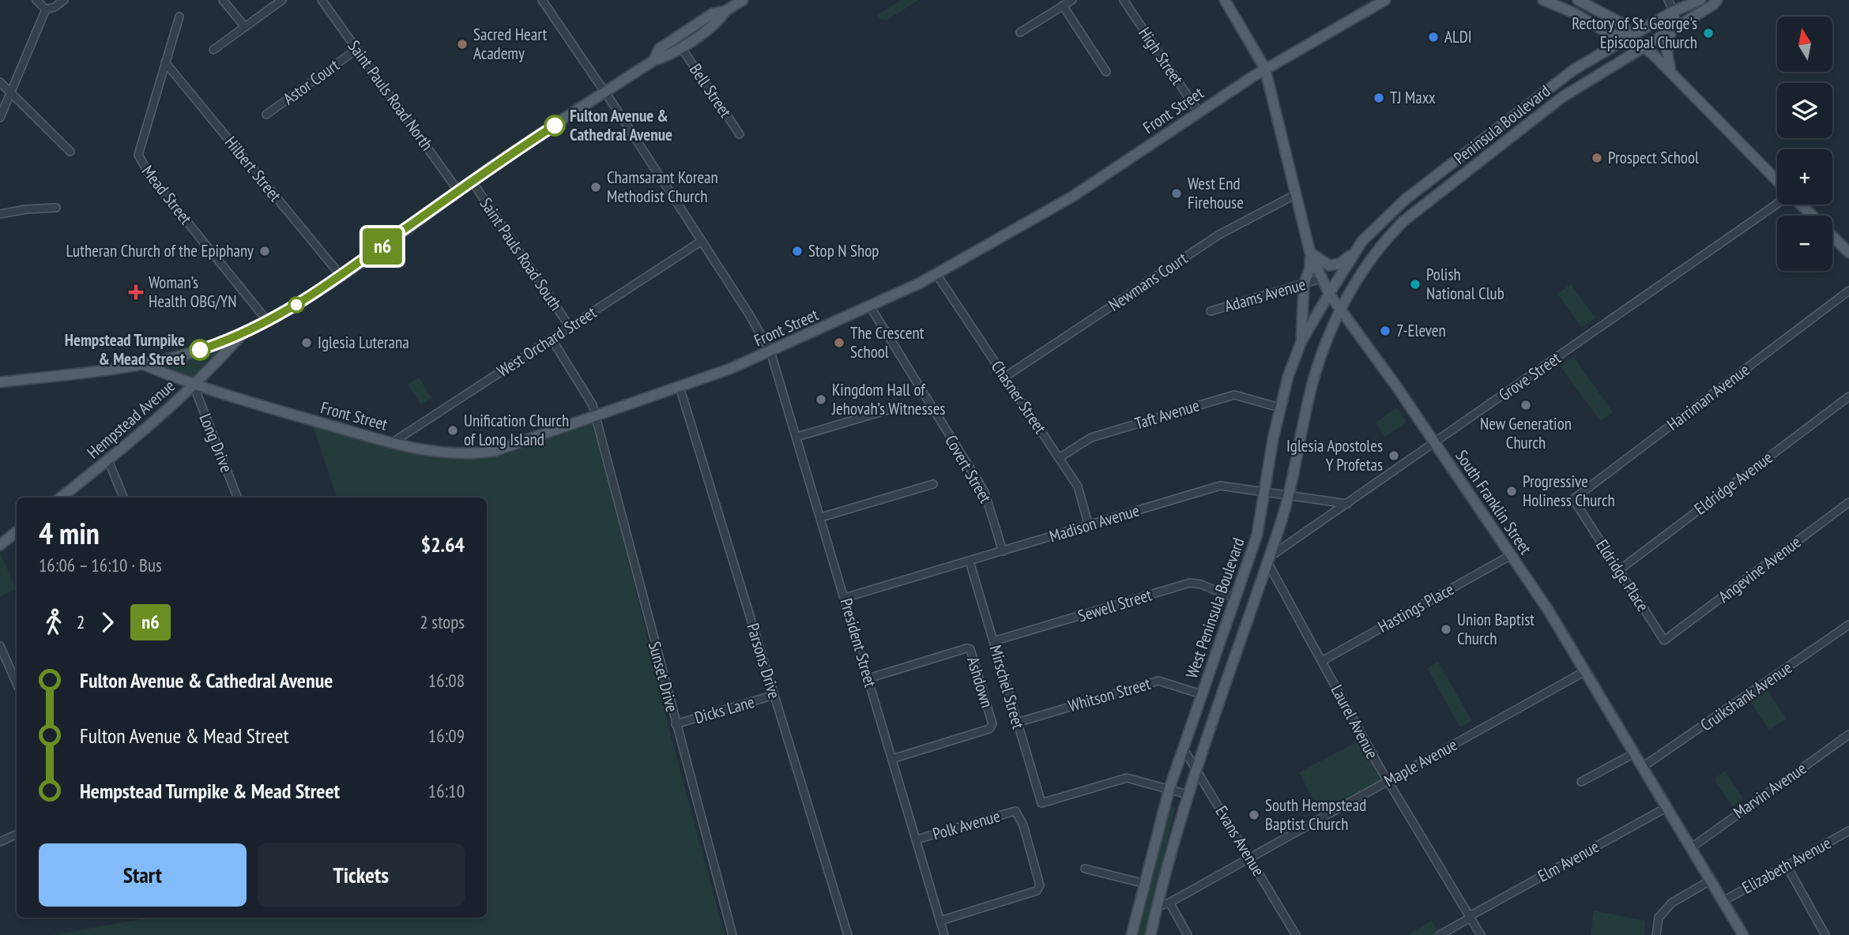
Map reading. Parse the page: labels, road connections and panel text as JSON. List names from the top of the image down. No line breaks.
{"streets":{"main road":["Front Street","Peninsula Boulevard","Hempstead Avenue","South Franklin Street","West Peninsula Boulevard"],"street":["High Street","Astor Court","Bell Street","Saint Pauls Road North","Hilbert Street","Mead Street","Saint Pauls Road South","Newmans Court","Adams Avenue","West Orchard Street","Grove Street","Chasner Street","Harriman Avenue","Taft Avenue","Long Drive","Covert Street","Eldridge Avenue","Madison Avenue","Angevine Avenue","Eldridge Place","Sewell Street","Hastings Place","President Street","Parsons Drive","Sunset Drive","Ashdown","Mirschel Street","Whitson Street","Cruikshank Avenue","Dicks Lane","Laurel Avenue","Maple Avenue","Marvin Avenue","Polk Avenue","Evans Avenue","Elm Avenue","Elizabeth Avenue"]},"crossings":[["High Street","Front Street"],["Astor Court","Saint Pauls Road North"],["Front Street","West Orchard Street"],["Front Street","Chasner Street"],["Front Street","Hempstead Avenue"],["Front Street","Long Drive"],["Front Street","Covert Street"],["Front Street","South Franklin Street"],["Front Street","President Street"],["Front Street","Parsons Drive"],["Front Street","Sunset Drive"],["Peninsula Boulevard","South Franklin Street"],["Peninsula Boulevard","West Peninsula Boulevard"],["Hilbert Street","Mead Street"],["Saint Pauls Road South","West Orchard Street"],["Newmans Court","Chasner Street"],["Newmans Court","South Franklin Street"],["Adams Avenue","South Franklin Street"],["West Orchard Street","President Street"],["West Orchard Street","Sunset Drive"],["Grove Street","South Franklin Street"],["Grove Street","Madison Avenue"],["Grove Street","West Peninsula Boulevard"],["Grove Street","Laurel Avenue"],["Chasner Street","Taft Avenue"],["Chasner Street","Madison Avenue"],["Harriman Avenue","Eldridge Place"],["Taft Avenue","West Peninsula Boulevard"],["Hempstead Avenue","Long Drive"],["Covert Street","Madison Avenue"],["Eldridge Avenue","Eldridge Place"],["South Franklin Street","West Peninsula Boulevard"],["South Franklin Street","Hastings Place"],["South Franklin Street","Cruikshank Avenue"],["South Franklin Street","Maple Avenue"],["South Franklin Street","Marvin Avenue"],["South Franklin Street","Elm Avenue"],["South Franklin Street","Elizabeth Avenue"],["Madison Avenue","West Peninsula Boulevard"],["Madison Avenue","President Street"],["Madison Avenue","Mirschel Street"],["Angevine Avenue","Eldridge Place"],["Sewell Street","West Peninsula Boulevard"],["Sewell Street","Mirschel Street"],["West Peninsula Boulevard","Mirschel Street"],["West Peninsula Boulevard","Whitson Street"],["West Peninsula Boulevard","Laurel Avenue"],["West Peninsula Boulevard","Maple Avenue"],["West Peninsula Boulevard","Evans Avenue"],["Hastings Place","Laurel Avenue"],["President Street","Ashdown"],["President Street","Polk Avenue"],["Parsons Drive","Dicks Lane"],["Sunset Drive","Dicks Lane"],["Mirschel Street","Whitson Street"],["Laurel Avenue","Maple Avenue"],["Laurel Avenue","Elm Avenue"],["Maple Avenue","Evans Avenue"]],"places":{"other":["Rectory of St. George's Episcopal Church","ALDI","Sacred Heart Academy","TJ Maxx","Fulton Avenue & Cathedral Avenue","Prospect School","Chamsarant Korean Methodist Church","West End Firehouse","Lutheran Church of the Epiphany","Stop N Shop","Polish National Club","7-Eleven","Iglesia Luterana","The Crescent School","Hempstead Turnpike & Mead Street","Kingdom Hall of Jehovah’s Witnesses","New Generation Church","Unification Church of Long Island","Iglesia Apostoles Y Profetas","Progressive Holiness Church","Union Baptist Church","South Hempstead Baptist Church"],"health":["Woman’s Health OBG/YN"]},"lines":["bus line n6"],"north":"top","page":{"on_map":"n6","map_buttons":["+","−"],"heading":["4 min","16:06 – 16:10 · Bus","$2.64"],"legs":["2","n6","2 stops"],"list":[{"name":"Fulton Avenue & Cathedral Avenue","value":"16:08"},{"name":"Fulton Avenue & Mead Street","value":"16:09"},{"name":"Hempstead Turnpike & Mead Street","value":"16:10"}],"buttons":["Start","Tickets"]}}
